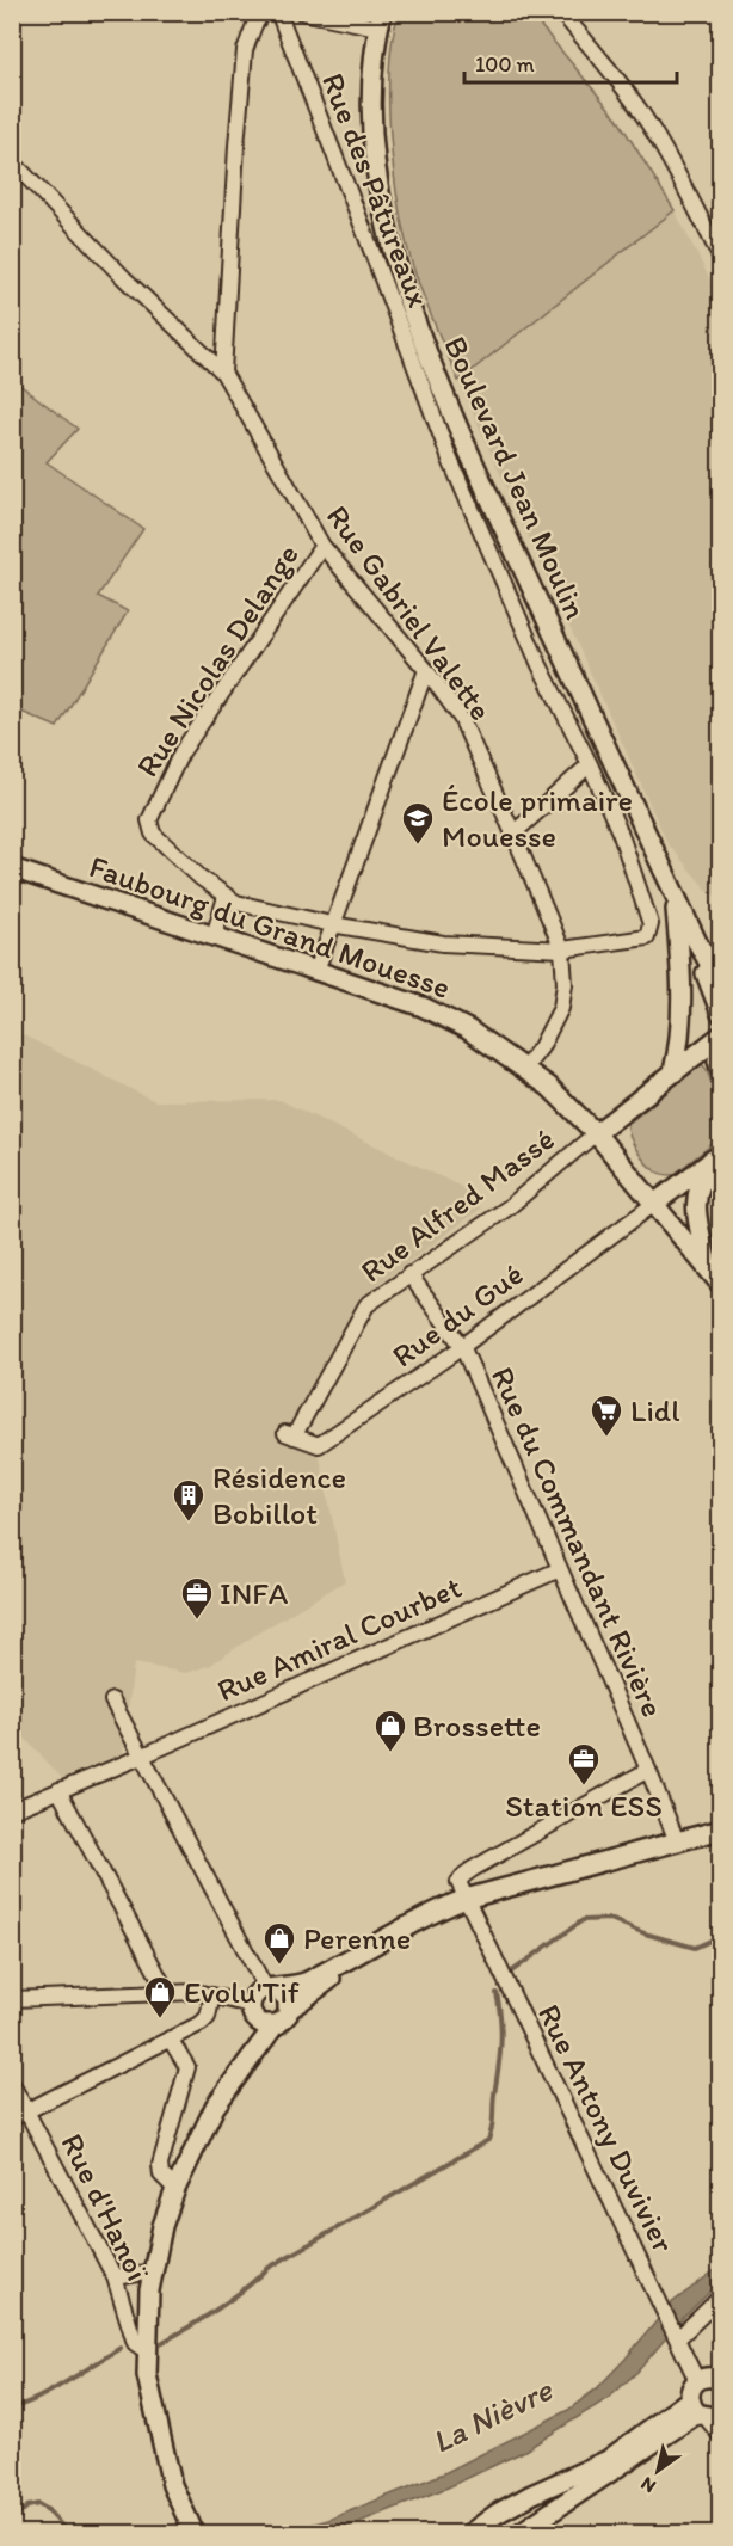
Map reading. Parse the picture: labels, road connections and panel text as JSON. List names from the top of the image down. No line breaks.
{"streets":{"main road":["Boulevard Jean Moulin","Faubourg du Grand Mouesse"],"street":["Rue des Pâtureaux","Rue Gabriel Valette","Rue Nicolas Delange","Rue Alfred Massé","Rue du Gué","Rue du Commandant Rivière","Rue Amiral Courbet","Rue Antony Duvivier","Rue d'Hanoï"]},"crossings":[["Rue des Pâtureaux","Rue Gabriel Valette"],["Rue des Pâtureaux","Faubourg du Grand Mouesse"],["Rue Gabriel Valette","Rue Nicolas Delange"],["Rue Gabriel Valette","Faubourg du Grand Mouesse"],["Rue Nicolas Delange","Faubourg du Grand Mouesse"],["Faubourg du Grand Mouesse","Rue Alfred Massé"],["Faubourg du Grand Mouesse","Rue du Gué"],["Rue Alfred Massé","Rue du Gué"],["Rue Alfred Massé","Rue du Commandant Rivière"],["Rue du Gué","Rue du Commandant Rivière"],["Rue du Commandant Rivière","Rue Amiral Courbet"]],"water":["La Nièvre"],"places":{"school or university":["École primaire Mouesse"],"supermarket":["Lidl"],"building":["Résidence Bobillot"],"office":["INFA","Station ESS"],"shop":["Brossette","Perenne","Evolu'Tif"]},"scale_bar":"100 m","north":"bottom left"}
